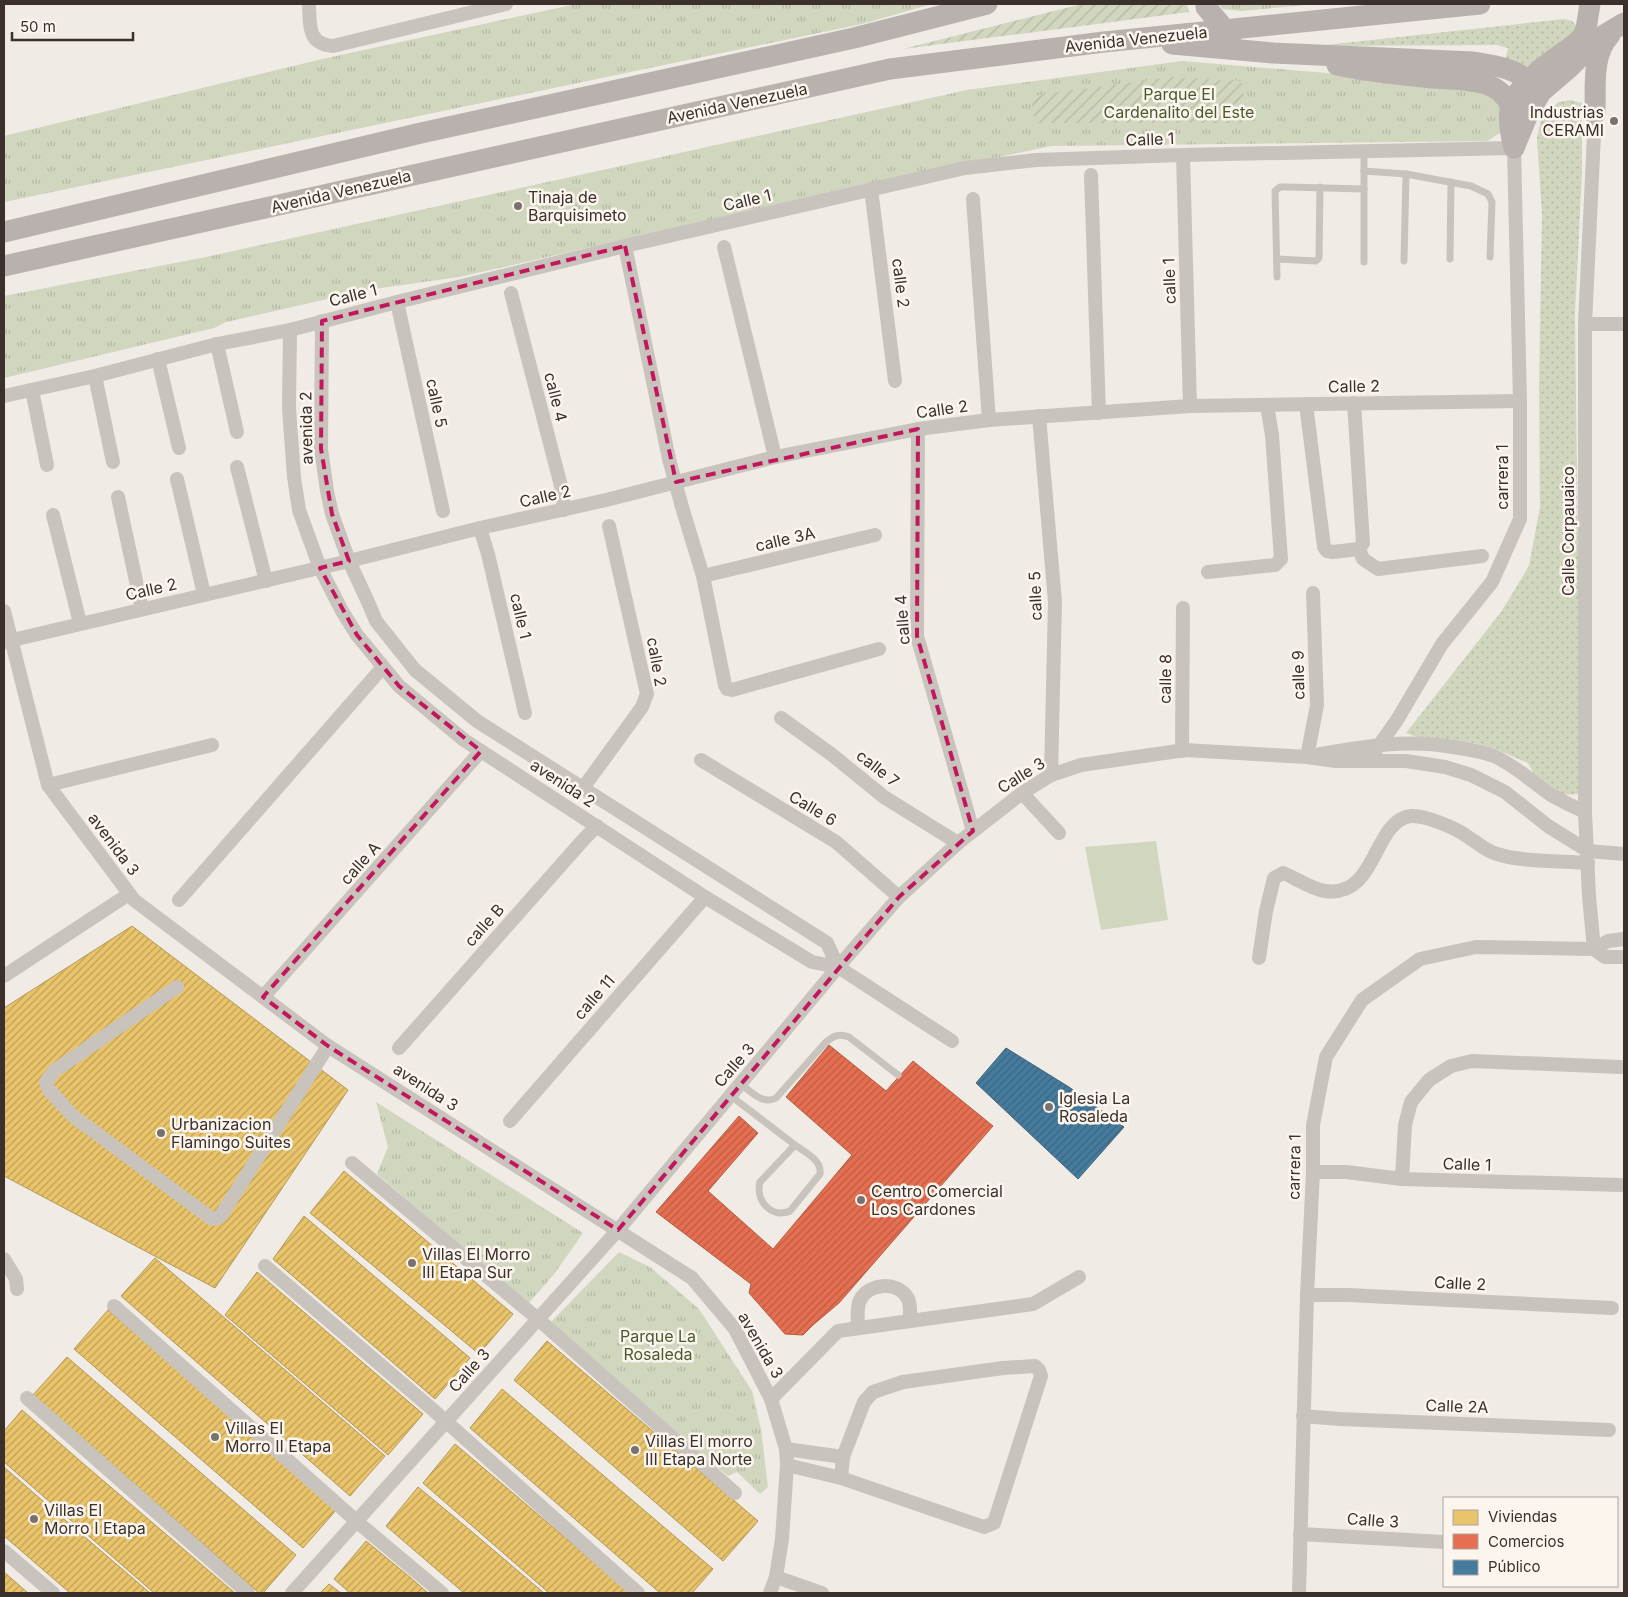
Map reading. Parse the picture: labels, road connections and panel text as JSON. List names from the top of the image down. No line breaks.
{"streets":{"main road":["Avenida Venezuela"],"street":["Calle 1","calle 1","calle 2","Calle 2","calle 4","calle 5","avenida 2","carrera 1","Calle Corpauaico","calle 3A","calle 9","calle 8","calle 7","Calle 3","Calle 6","avenida 3","calle A","calle B","calle 11","Calle 2A"]},"crossings":[["Calle 1","calle 1"],["Calle 1","calle 2"],["Calle 1","calle 5"],["Calle 1","avenida 2"],["Calle 1","carrera 1"],["calle 1","Calle 2"],["calle 2","avenida 2"],["Calle 2","calle 4"],["Calle 2","calle 5"],["Calle 2","avenida 2"],["Calle 2","carrera 1"],["Calle 2","avenida 3"],["calle 4","Calle 3"],["calle 5","Calle 3"],["avenida 2","Calle 3"],["avenida 2","calle A"],["avenida 2","calle B"],["avenida 2","calle 11"],["carrera 1","Calle Corpauaico"],["carrera 1","Calle 3"],["carrera 1","Calle 2A"],["calle 9","Calle 3"],["calle 8","Calle 3"],["calle 7","Calle 3"],["Calle 3","Calle 6"],["Calle 3","avenida 3"],["avenida 3","calle A"]],"parks":["Parque El Cardenalito del Este","Parque La Rosaleda"],"places":["Industrias CERAMI","Tinaja de Barquisimeto","Iglesia La Rosaleda","Urbanizacion Flamingo Suites","Centro Comercial Los Cardones","Villas El Morro III Etapa Sur","Villas El Morro II Etapa","Villas El morro III Etapa Norte","Villas El Morro I Etapa"],"legend":["Viviendas","Comercios","Público"],"scale_bar":"50 m"}
